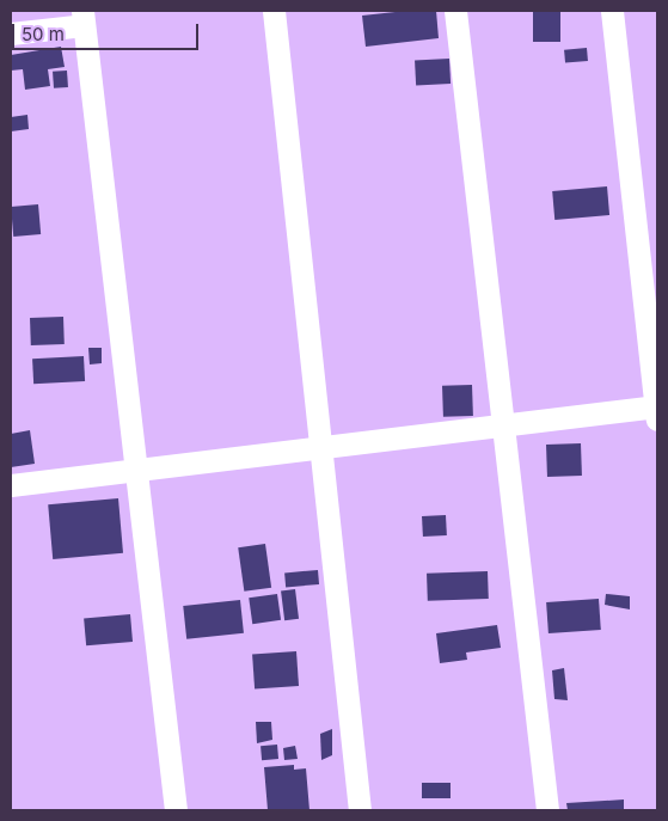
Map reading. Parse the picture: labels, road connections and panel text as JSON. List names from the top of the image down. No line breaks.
{"scale_bar":"50 m"}
